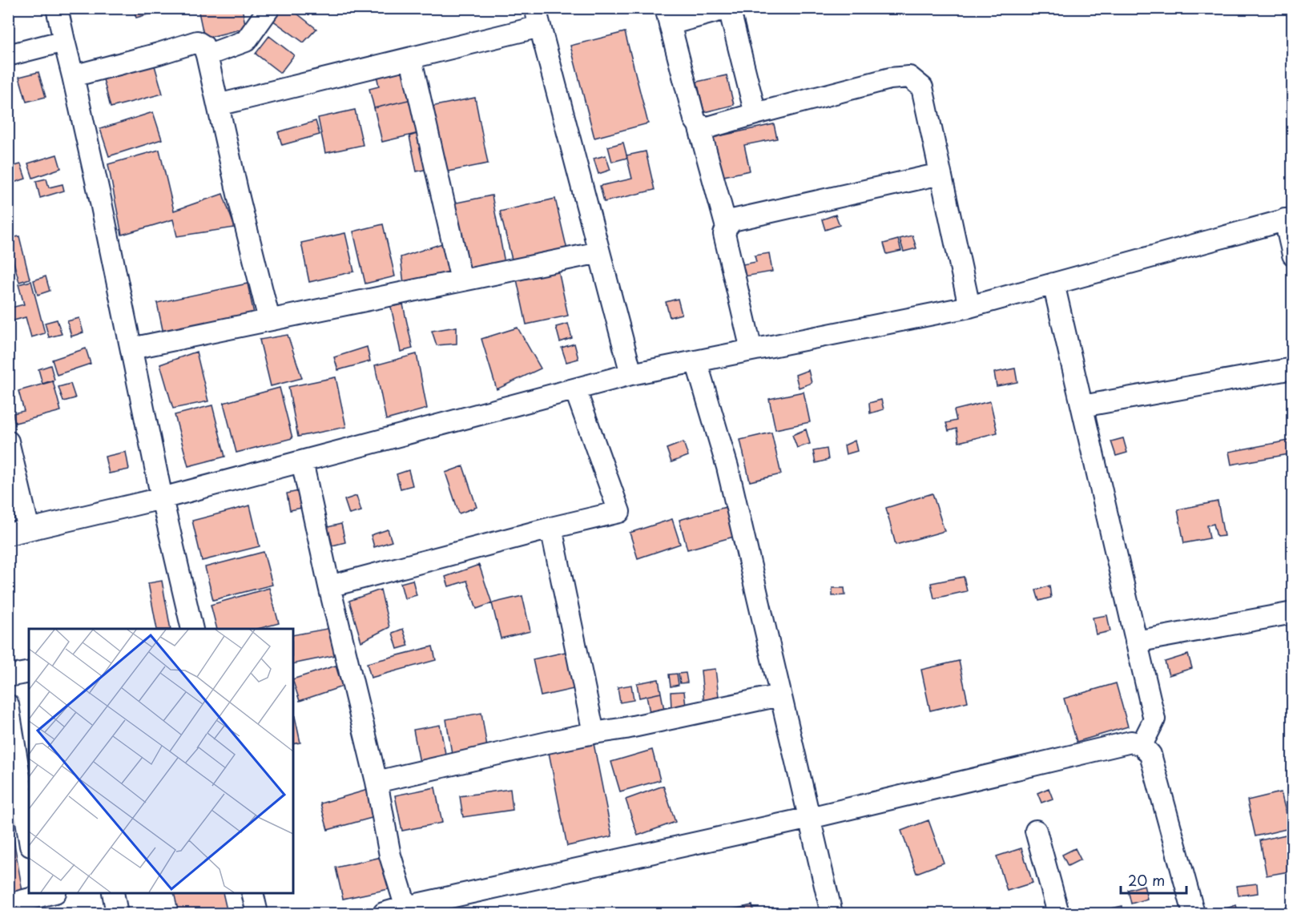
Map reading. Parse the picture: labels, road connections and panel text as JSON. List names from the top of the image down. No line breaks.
{"scale_bar":"20 m"}
